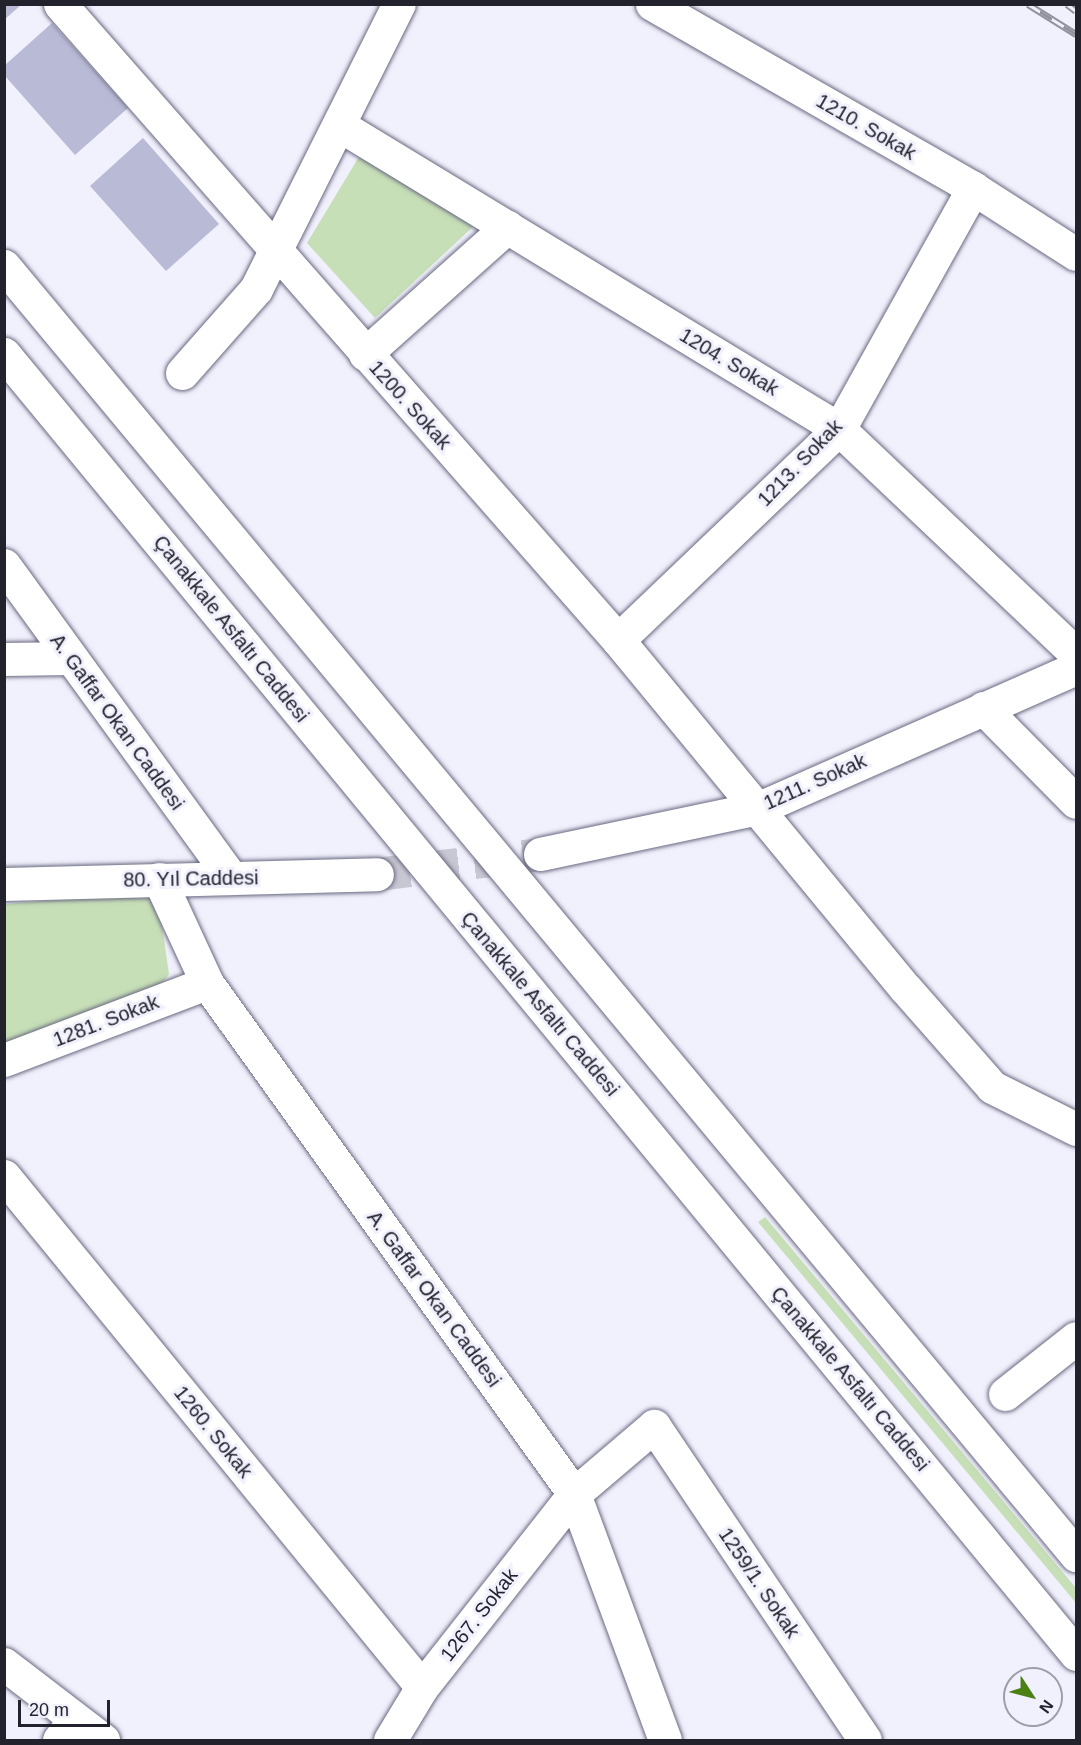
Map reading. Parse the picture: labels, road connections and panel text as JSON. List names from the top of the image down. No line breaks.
{"streets":{"main road":["1210. Sokak","1204. Sokak","1200. Sokak","1213. Sokak","Çanakkale Asfaltı Caddesi","A. Gaffar Okan Caddesi","1211. Sokak","80. Yıl Caddesi","1281. Sokak","1260. Sokak","1259/1. Sokak","1267. Sokak"]},"crossings":[["1210. Sokak","1213. Sokak"],["1204. Sokak","1213. Sokak"],["1200. Sokak","1213. Sokak"],["1200. Sokak","1211. Sokak"],["A. Gaffar Okan Caddesi","80. Yıl Caddesi"],["A. Gaffar Okan Caddesi","1281. Sokak"],["A. Gaffar Okan Caddesi","1267. Sokak"],["1260. Sokak","1267. Sokak"],["1259/1. Sokak","1267. Sokak"]],"scale_bar":"20 m","north":"bottom right"}
